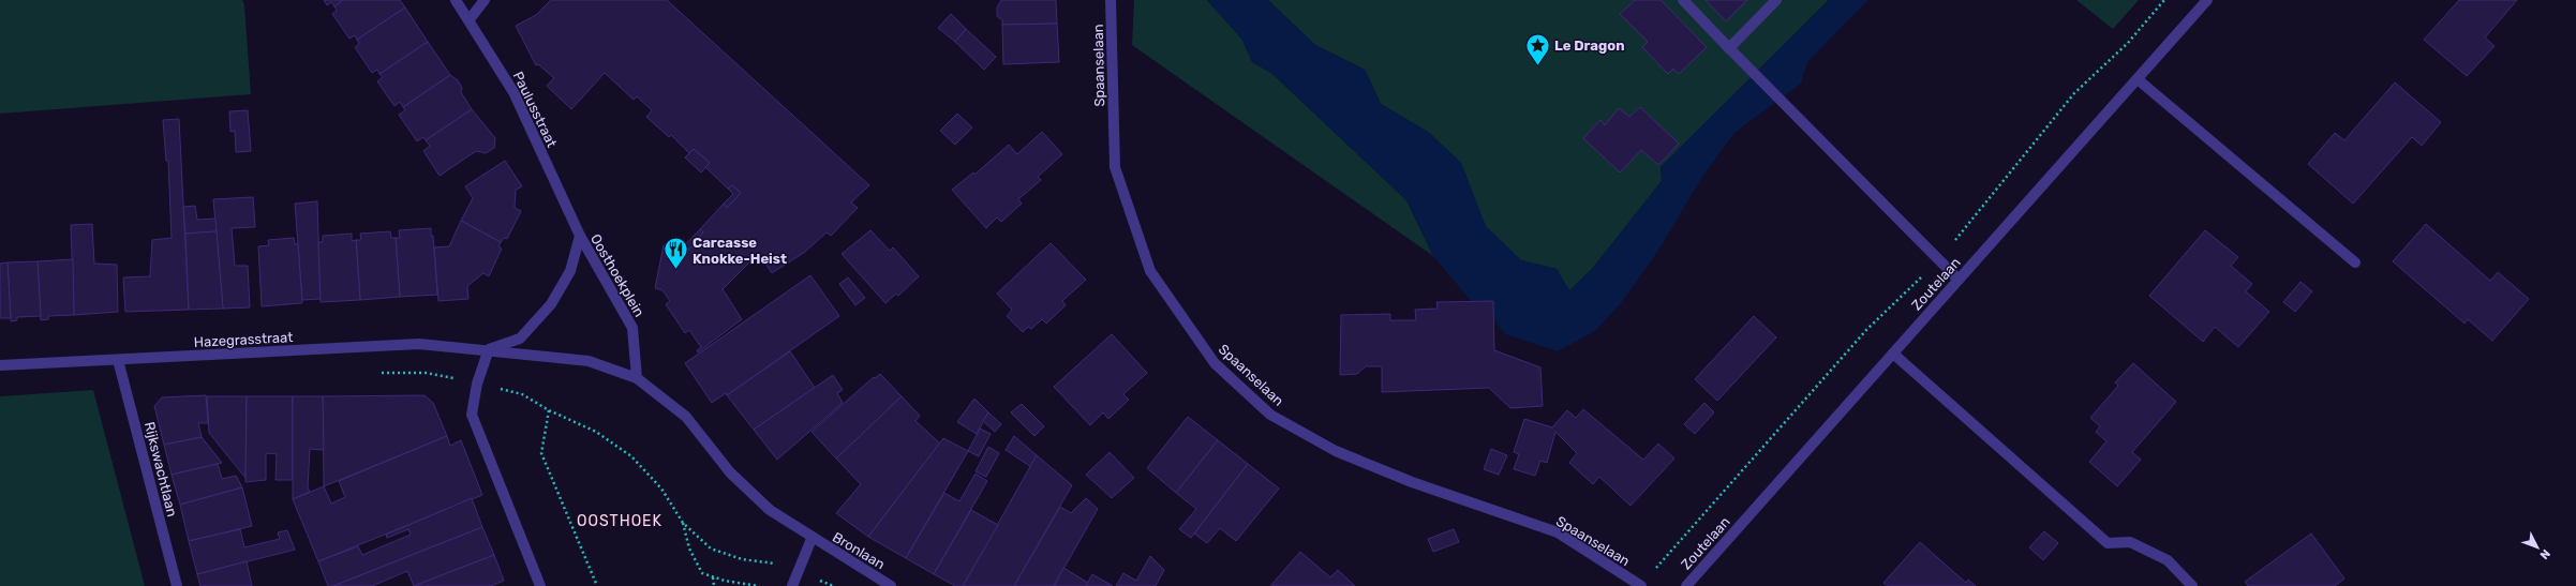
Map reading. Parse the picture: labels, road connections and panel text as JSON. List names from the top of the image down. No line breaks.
{"streets":{"street":["Spaanselaan","Paulusstraat","Oosthoekplein","Zoutelaan","Hazegrasstraat","Rijkswachtlaan","Bronlaan"]},"crossings":[["Paulusstraat","Oosthoekplein"],["Oosthoekplein","Hazegrasstraat"],["Hazegrasstraat","Rijkswachtlaan"]],"districts":["OOSTHOEK"],"places":{"place":["Le Dragon"],"restaurant":["Carcasse Knokke-Heist"]},"north":"bottom right"}
